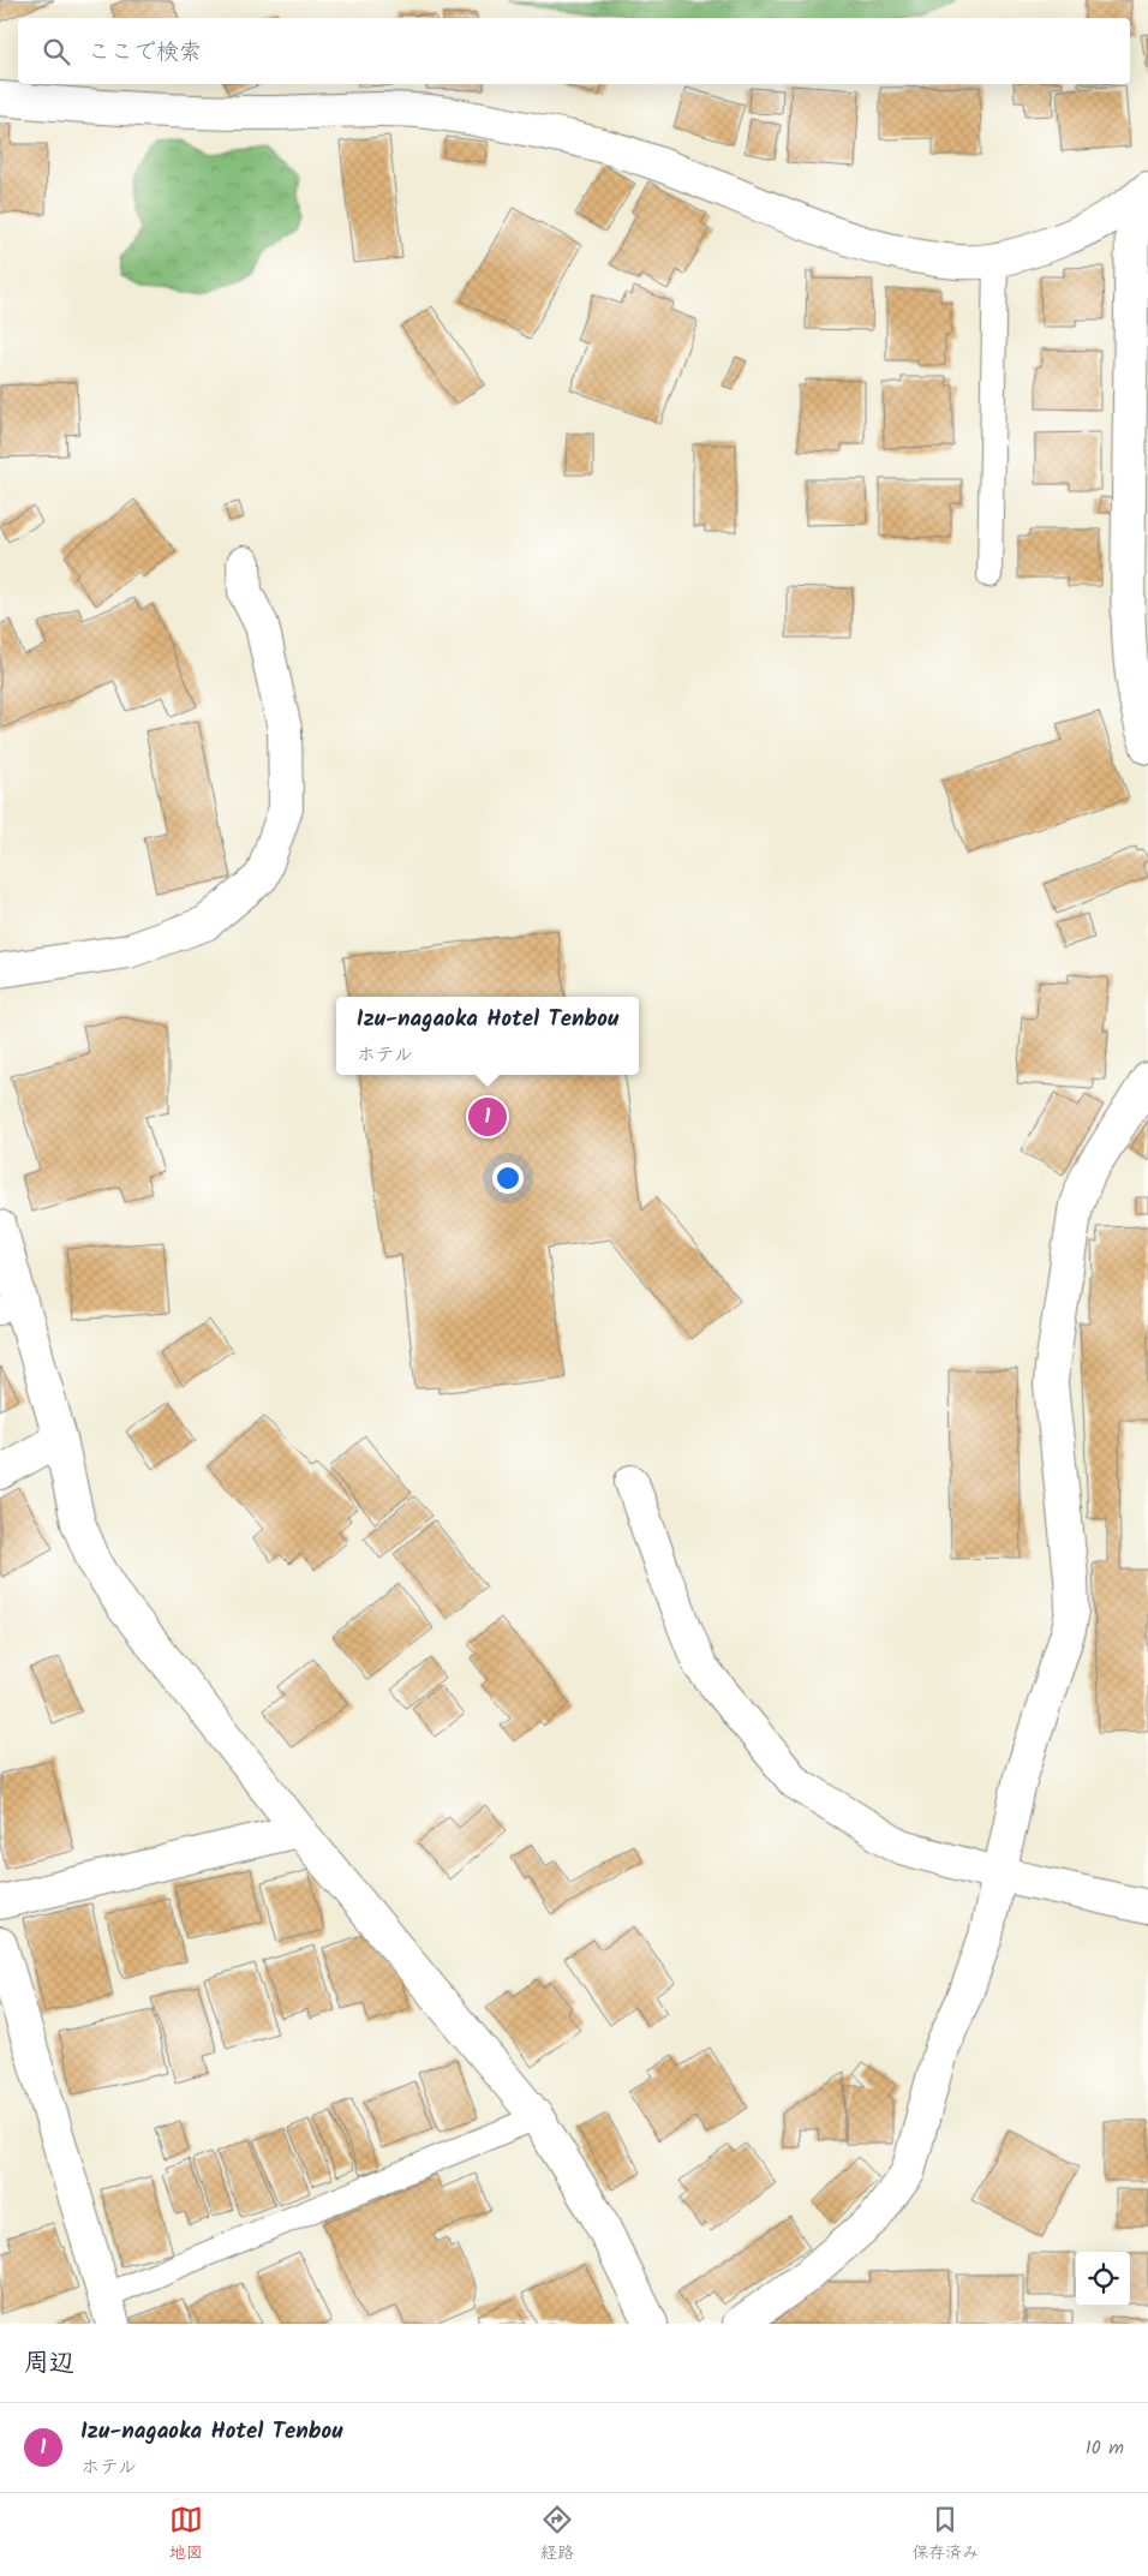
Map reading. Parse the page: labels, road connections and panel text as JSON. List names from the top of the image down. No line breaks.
{"page":{"search":"ここで検索","popup":["Izu-nagaoka Hotel Tenbou","ホテル"],"pins":"1","heading":"周辺","list":[{"mark":"1","name":"Izu-nagaoka Hotel Tenbou","note":"ホテル","value":"10 m"}],"nav":["地図","経路","保存済み"]}}
